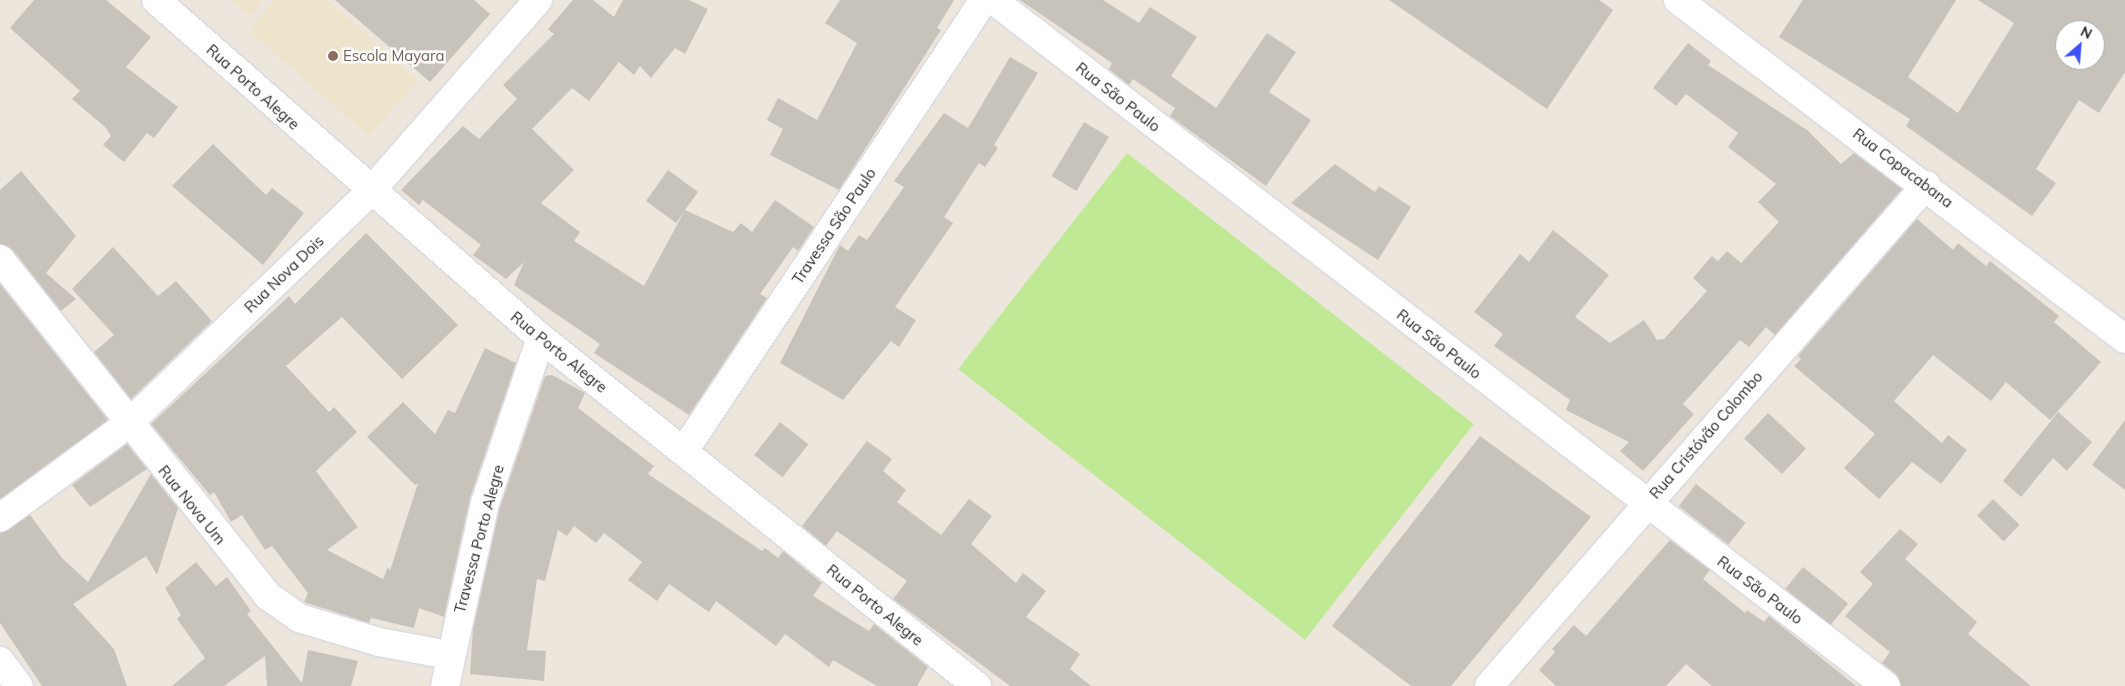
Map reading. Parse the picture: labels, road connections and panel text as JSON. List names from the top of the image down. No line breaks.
{"streets":{"street":["Rua Porto Alegre","Rua São Paulo","Rua Copacabana","Travessa São Paulo","Rua Nova Dois","Rua Cristóvão Colombo","Rua Nova Um","Travessa Porto Alegre"]},"crossings":[["Rua Porto Alegre","Travessa São Paulo"],["Rua Porto Alegre","Rua Nova Dois"],["Rua Porto Alegre","Travessa Porto Alegre"],["Rua São Paulo","Rua Cristóvão Colombo"],["Rua Copacabana","Rua Cristóvão Colombo"],["Rua Nova Dois","Rua Nova Um"],["Rua Nova Um","Travessa Porto Alegre"]],"places":["Escola Mayara"],"north":"top right"}
